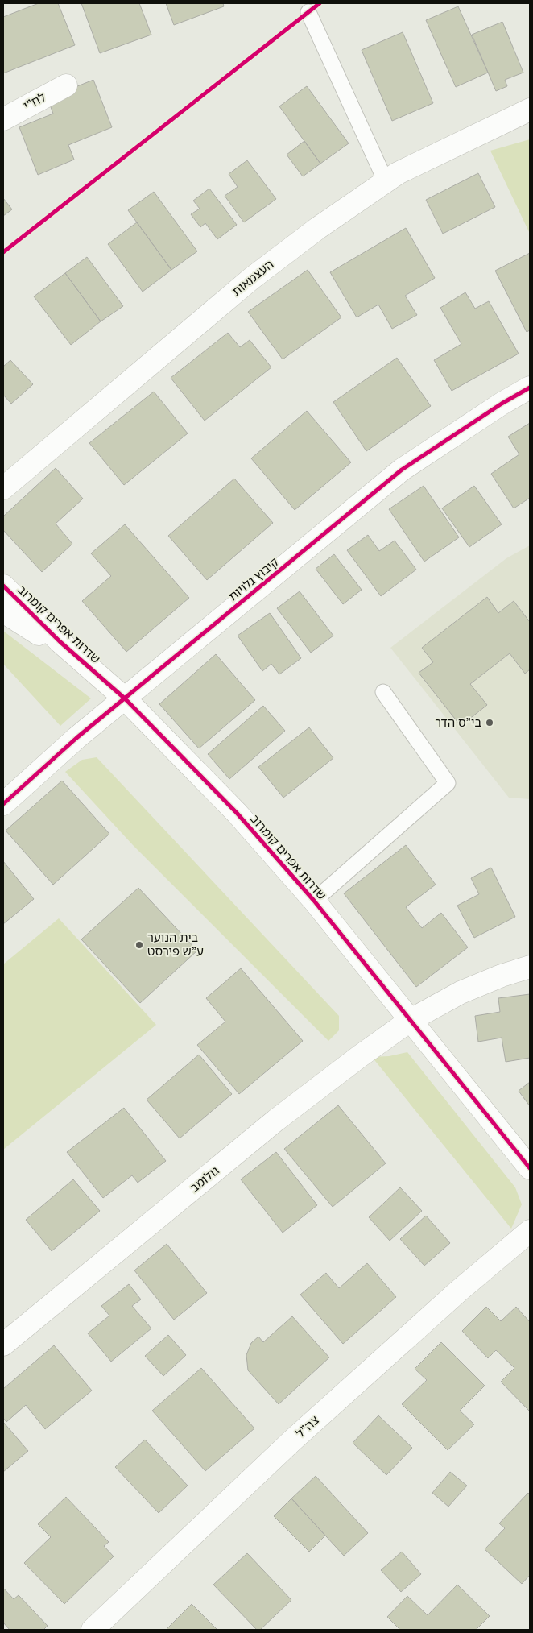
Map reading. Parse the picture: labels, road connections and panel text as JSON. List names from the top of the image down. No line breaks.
{"streets":{"street":["לח\"י","העצמאות","קיבוץ גלויות","שדרות אפרים קומרוב","גולומב","צה\"ל"]},"crossings":[["קיבוץ גלויות","שדרות אפרים קומרוב"],["שדרות אפרים קומרוב","גולומב"]],"places":["בי\"ס הדר","בית הנוער ע\"ש פירסט"]}
